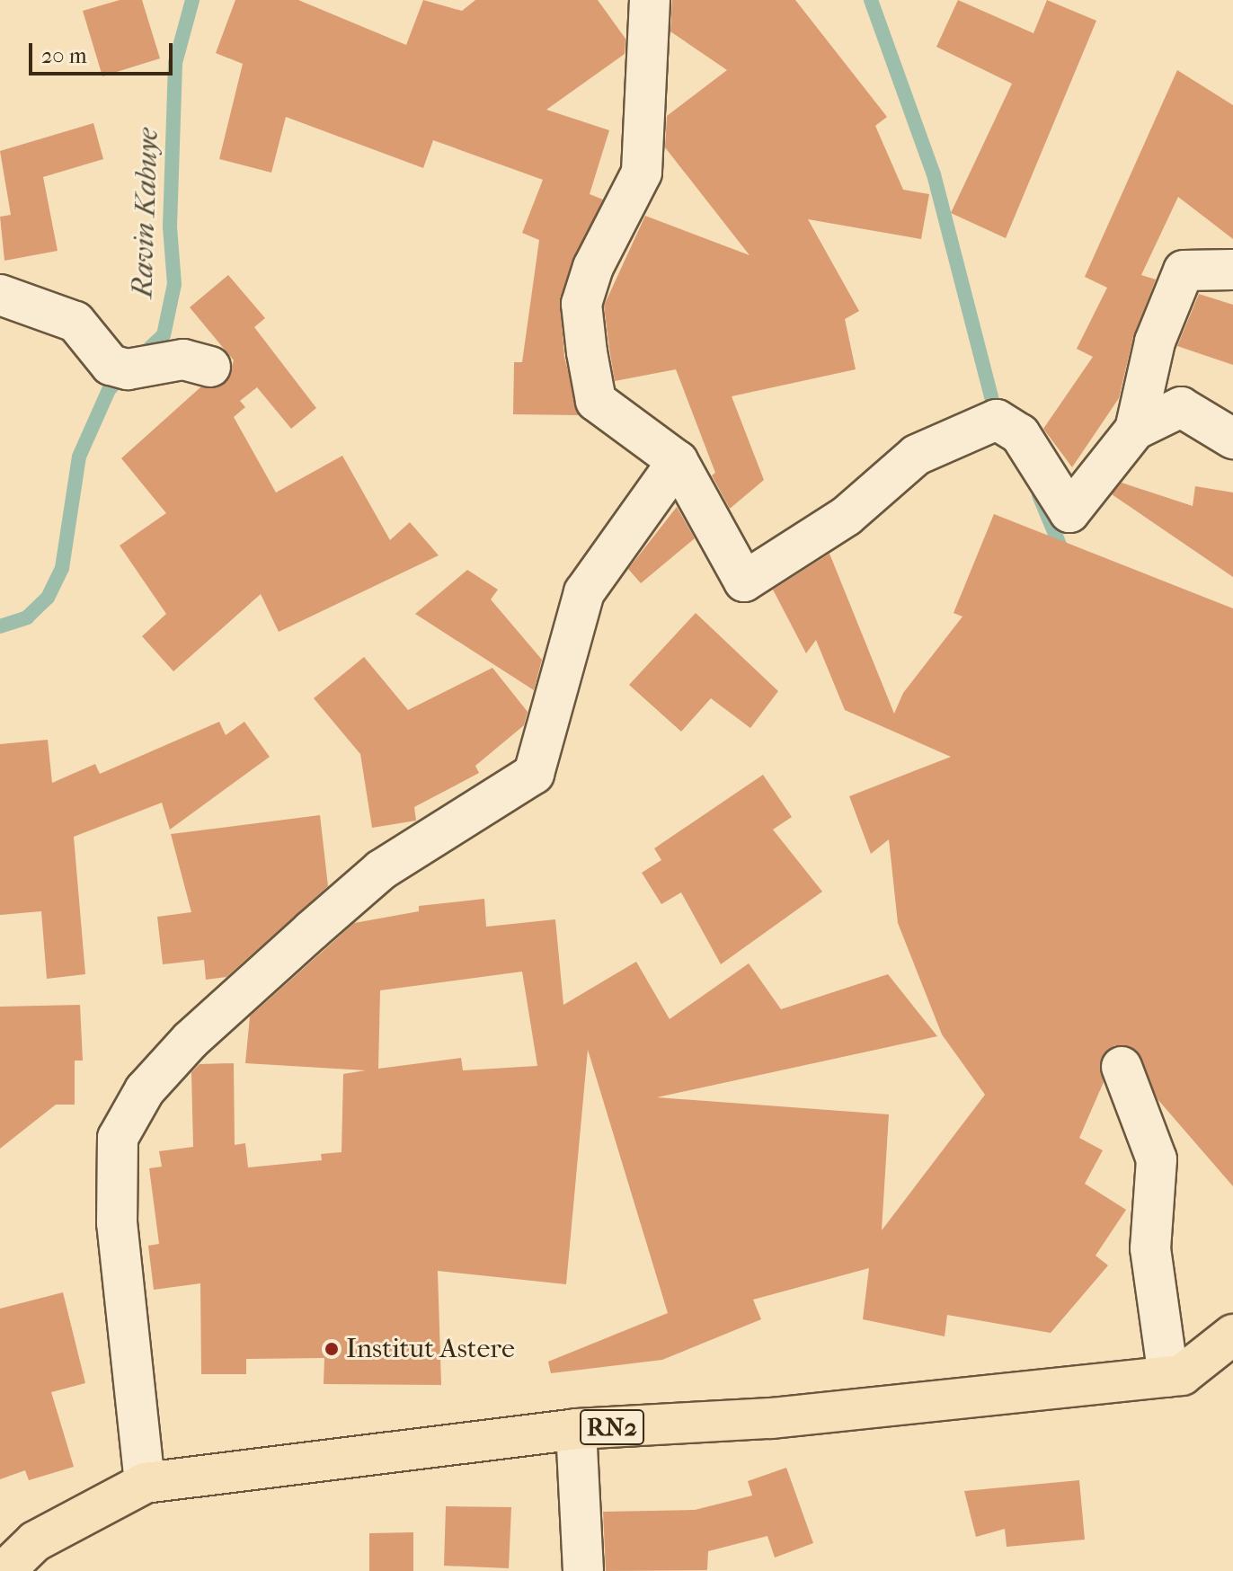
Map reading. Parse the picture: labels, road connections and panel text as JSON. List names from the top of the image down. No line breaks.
{"streets":{"highway":["RN2"]},"water":["Ravin Kabuye"],"places":["Institut Astere"],"scale_bar":"20 m"}
